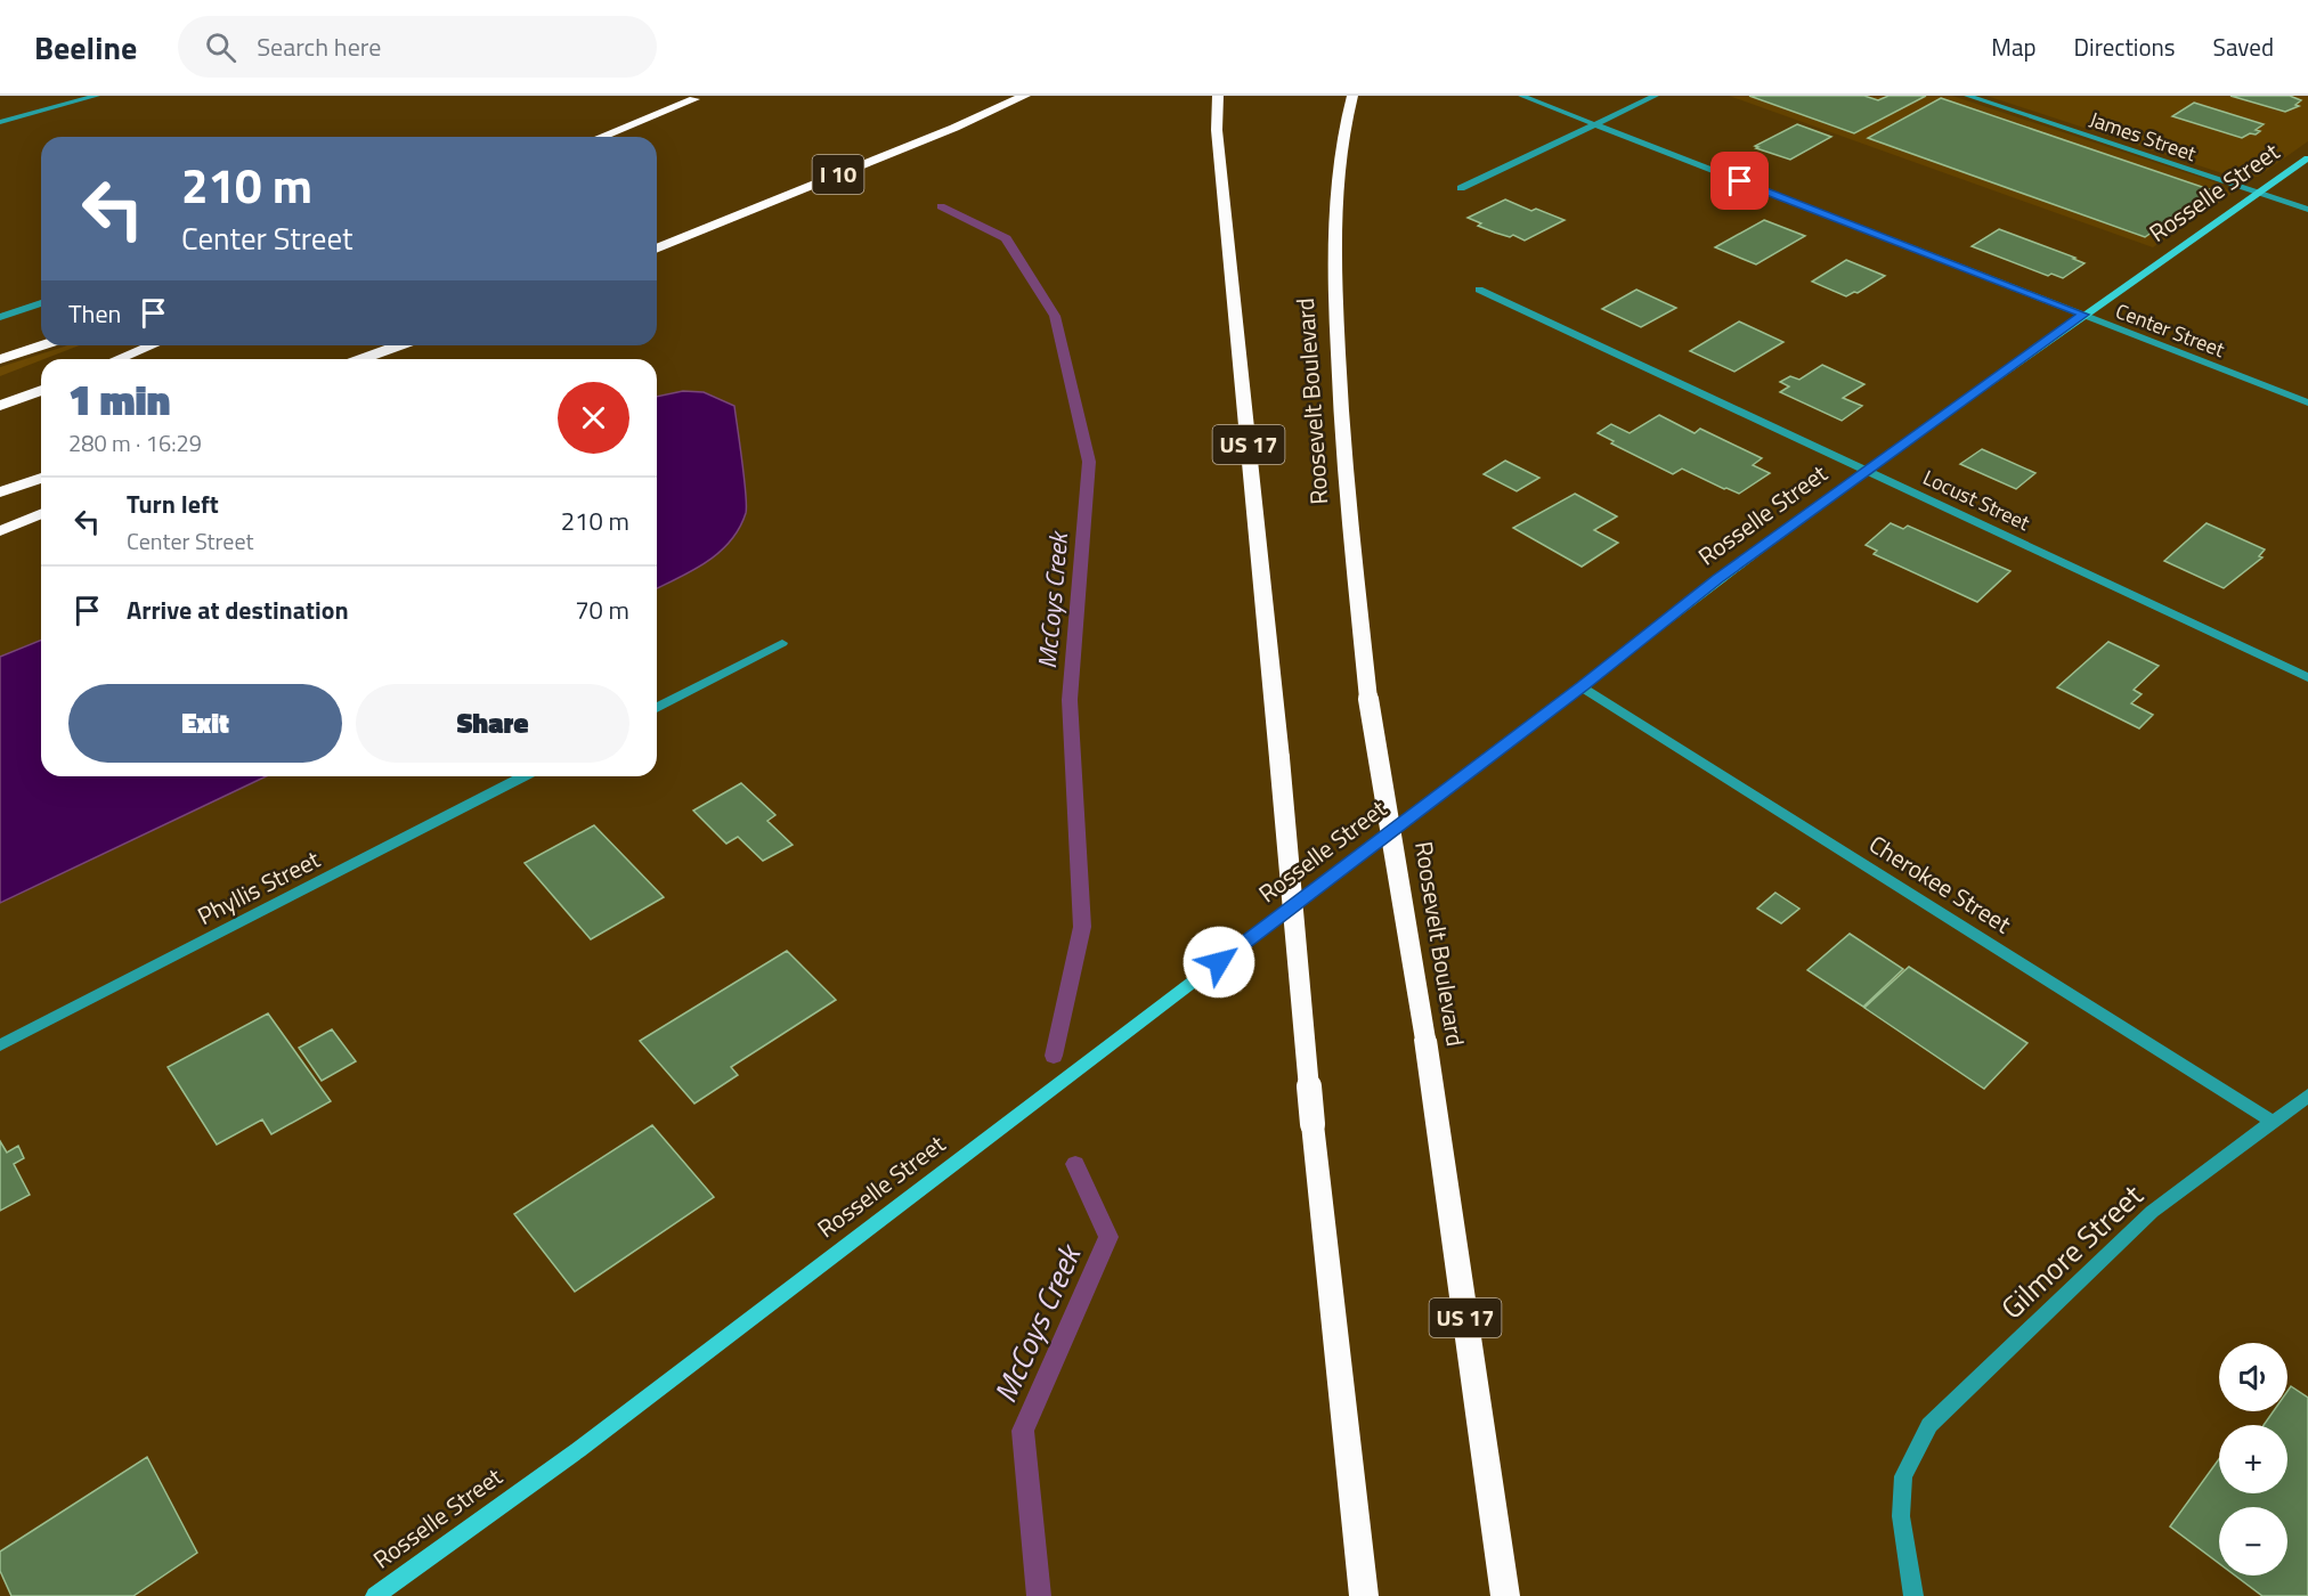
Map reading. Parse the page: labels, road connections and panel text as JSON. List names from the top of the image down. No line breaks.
{"streets":{"highway":["I 10","Roosevelt Boulevard","US 17"],"street":["James Street","Rosselle Street","Center Street","Locust Street","Cherokee Street","Phyllis Street","Gilmore Street"]},"crossings":[["James Street","Rosselle Street"],["Rosselle Street","Center Street"],["Rosselle Street","Locust Street"],["Rosselle Street","Cherokee Street"],["Cherokee Street","Gilmore Street"]],"water":["McCoys Creek"],"page":{"header":"Beeline","search":"Search here","nav":["Map","Directions","Saved"],"turn":["210 m","Center Street"],"then":"Then","heading":["1 min","280 m · 16:29"],"list":[{"name":"Turn left","note":"Center Street","value":"210 m"},{"name":"Arrive at destination","value":"70 m"}],"buttons":["Exit","Share"],"map_buttons":["+","−"]}}
